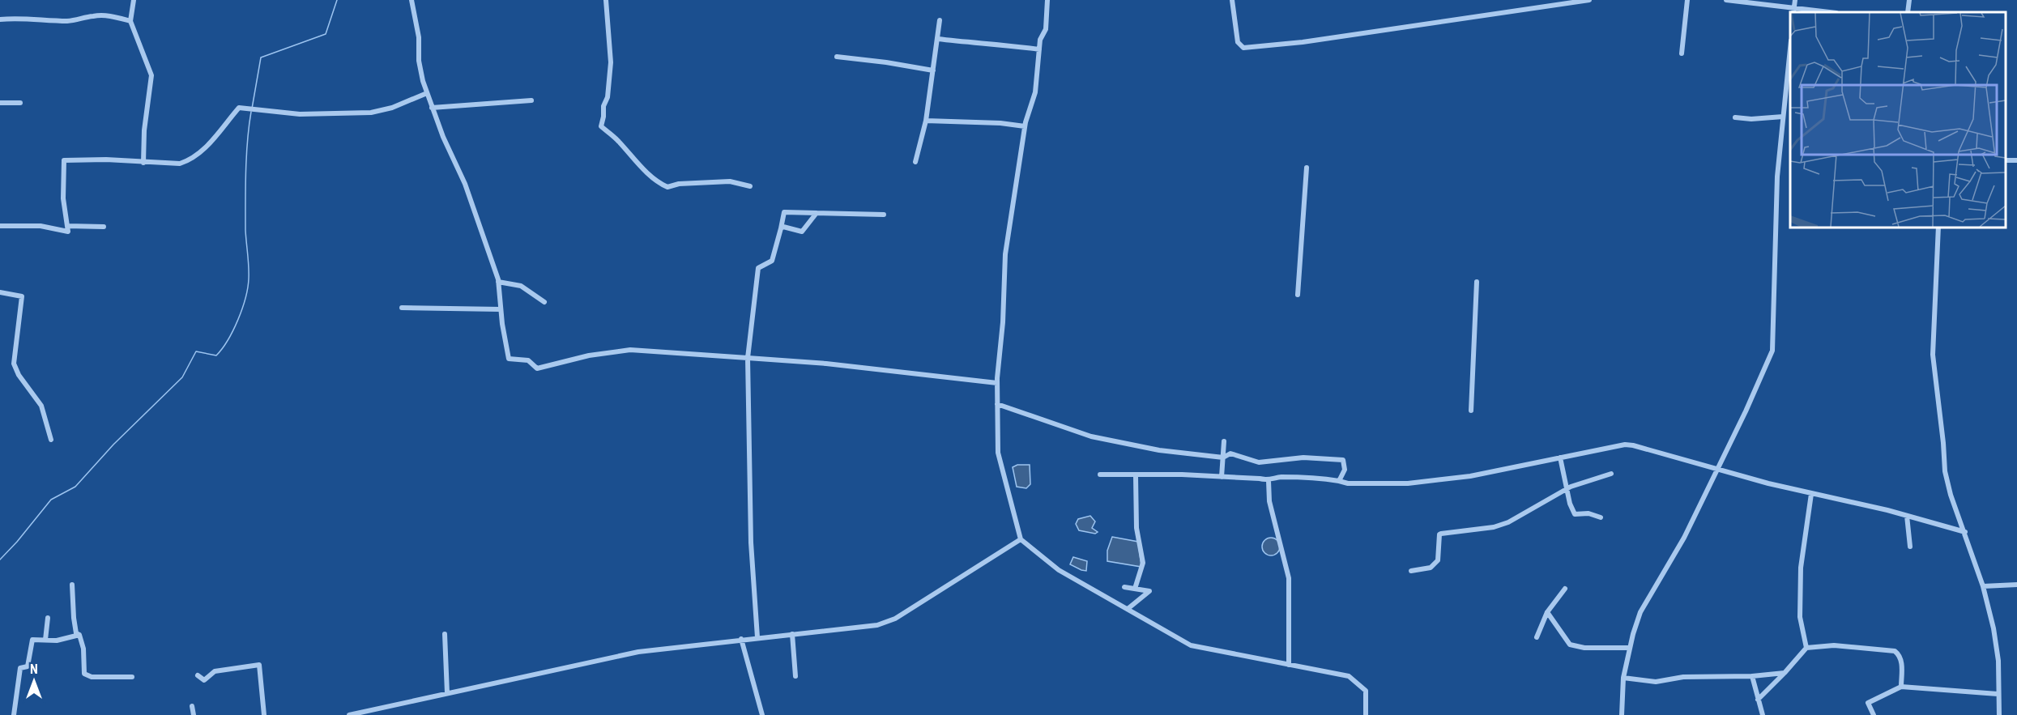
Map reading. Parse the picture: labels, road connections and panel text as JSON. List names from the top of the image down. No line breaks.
{"north":"top"}
